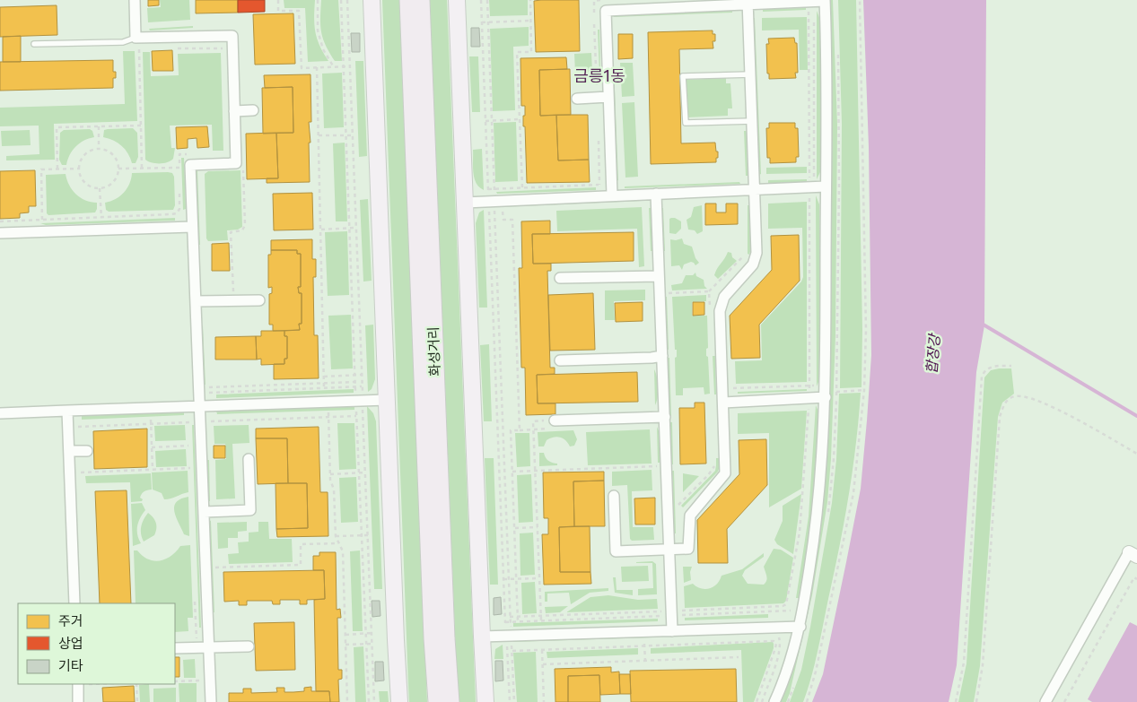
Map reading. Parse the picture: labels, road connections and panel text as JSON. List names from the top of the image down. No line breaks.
{"streets":{"highway":["화성거리"]},"districts":["금릉1동"],"water":["합장강"],"legend":["주거","상업","기타"]}
